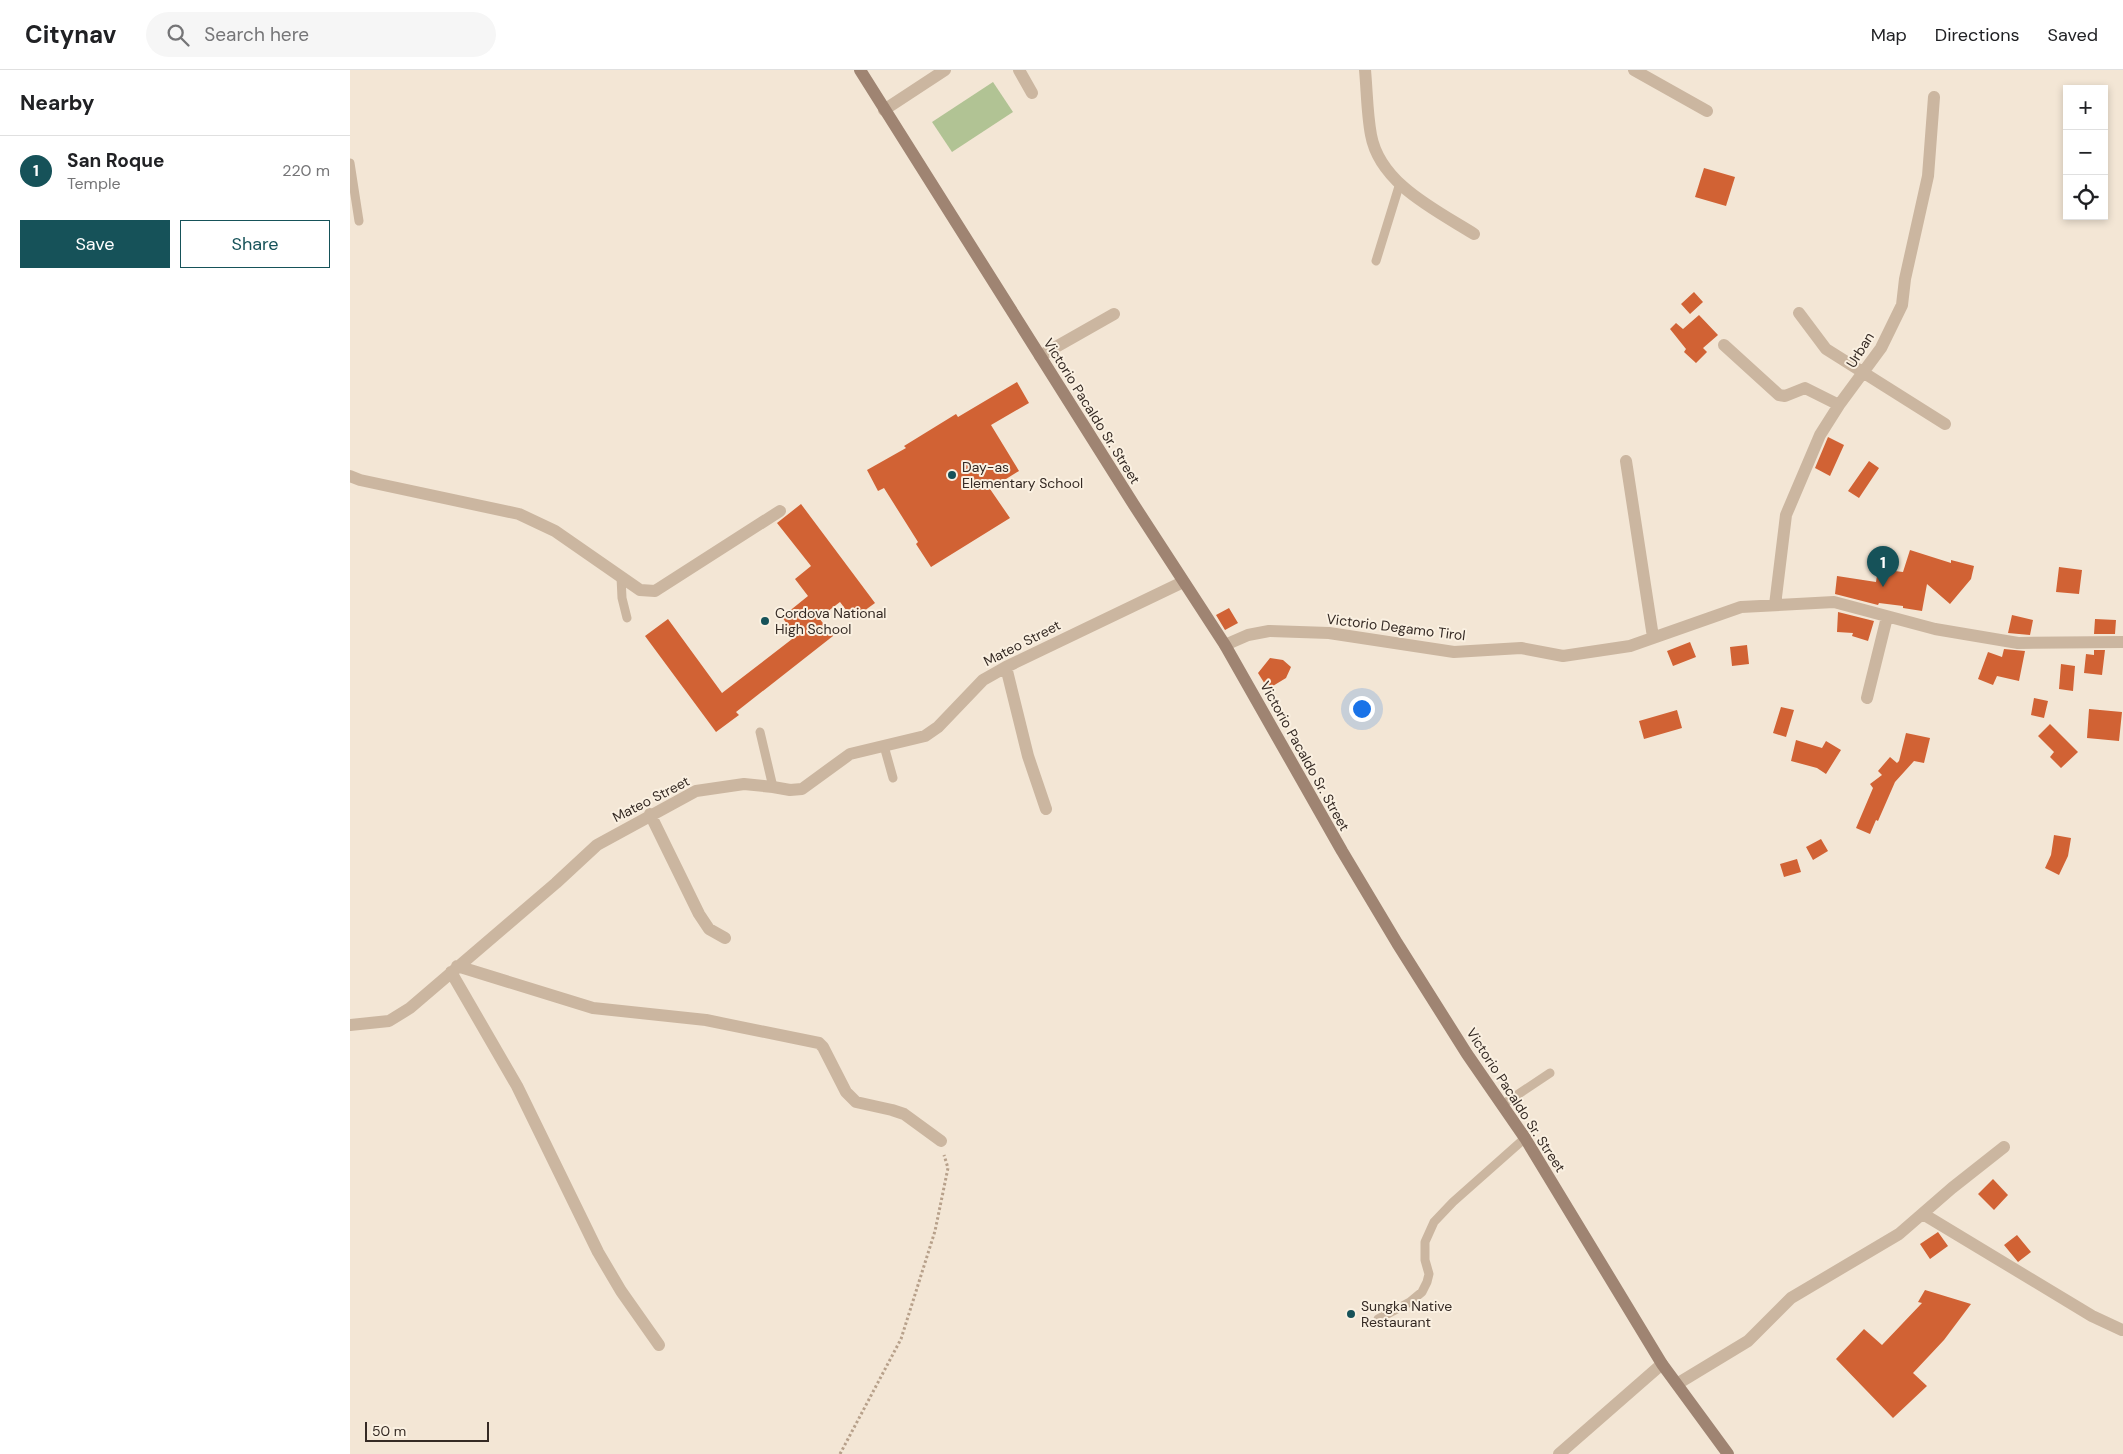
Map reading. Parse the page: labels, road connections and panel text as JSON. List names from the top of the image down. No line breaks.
{"streets":{"street":["Urban","Victorio Pacaldo Sr. Street","Victorio Degamo Tirol","Mateo Street"]},"crossings":[["Urban","Victorio Degamo Tirol"],["Victorio Pacaldo Sr. Street","Victorio Degamo Tirol"],["Victorio Pacaldo Sr. Street","Mateo Street"]],"places":["Day-as Elementary School","Cordova National High School","Sungka Native Restaurant"],"scale_bar":"50 m","page":{"header":"Citynav","search":"Search here","nav":["Map","Directions","Saved"],"heading":"Nearby","map_buttons":["+","−"],"list":[{"mark":"1","name":"San Roque","note":"Temple","value":"220 m"}],"buttons":["Save","Share"],"pins":"1","scale":"50 m"}}
